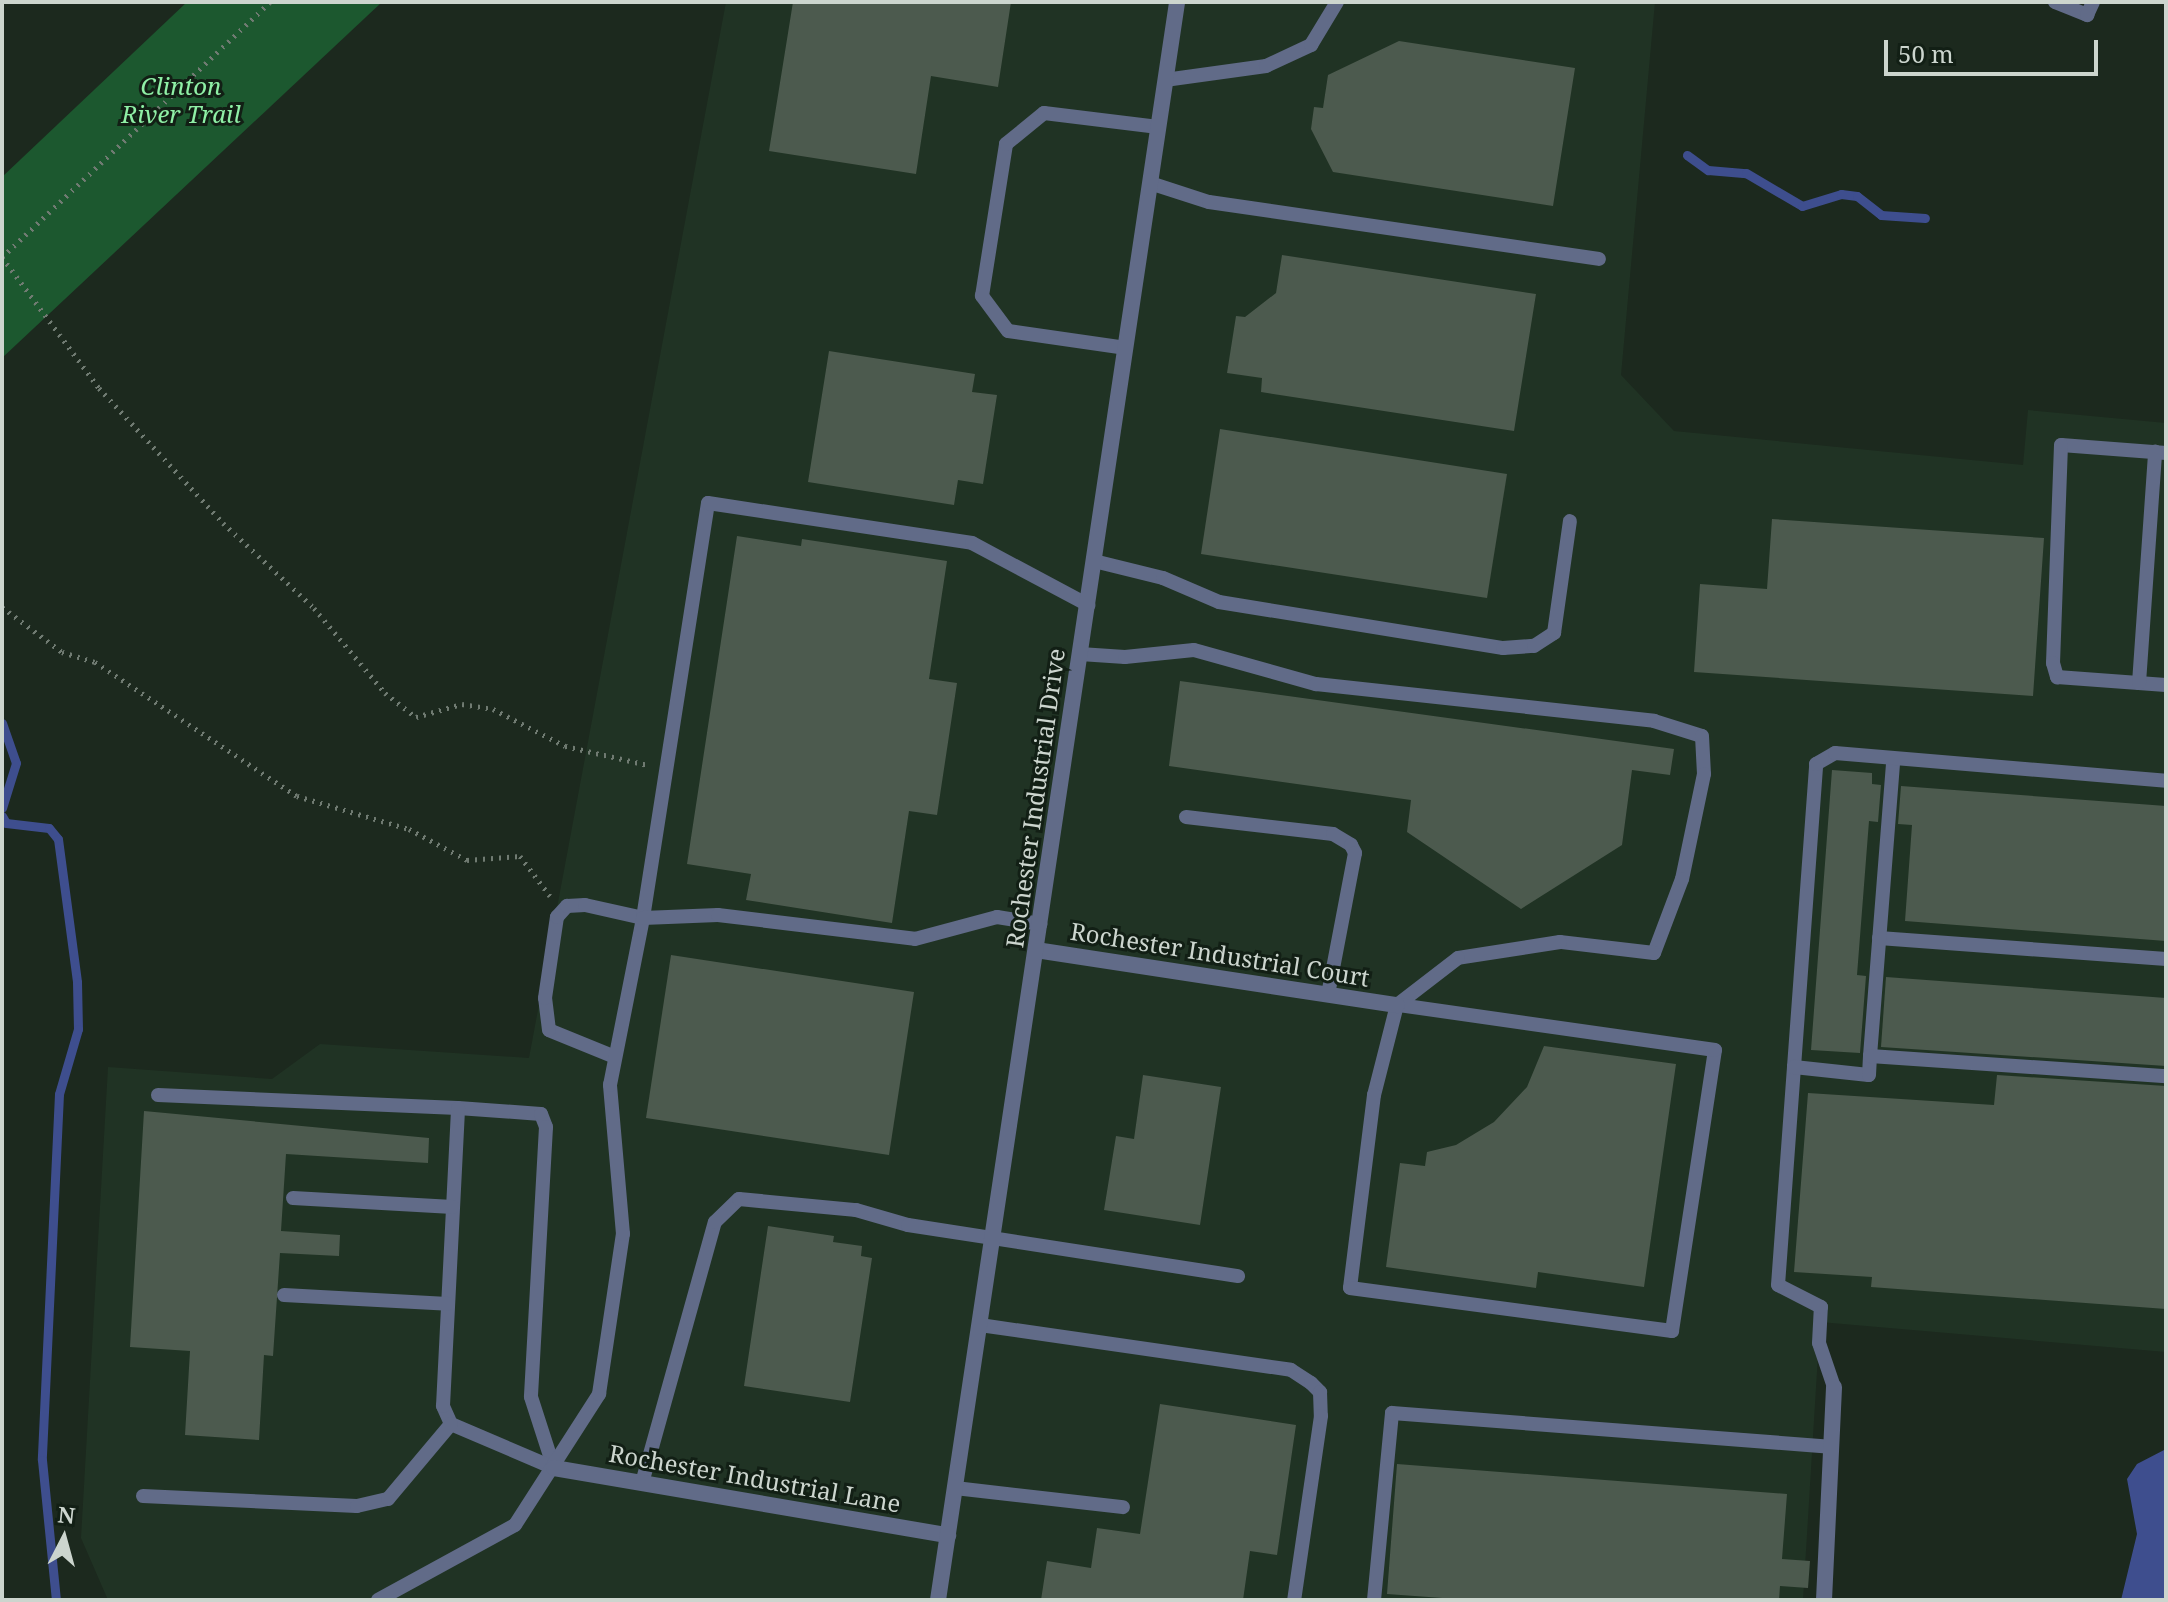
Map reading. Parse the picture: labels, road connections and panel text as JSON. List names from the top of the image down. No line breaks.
{"streets":{"street":["Rochester Industrial Drive","Rochester Industrial Court","Rochester Industrial Lane"]},"crossings":[["Rochester Industrial Drive","Rochester Industrial Court"],["Rochester Industrial Drive","Rochester Industrial Lane"]],"parks":["Clinton River Trail"],"scale_bar":"50 m","north":"top"}
